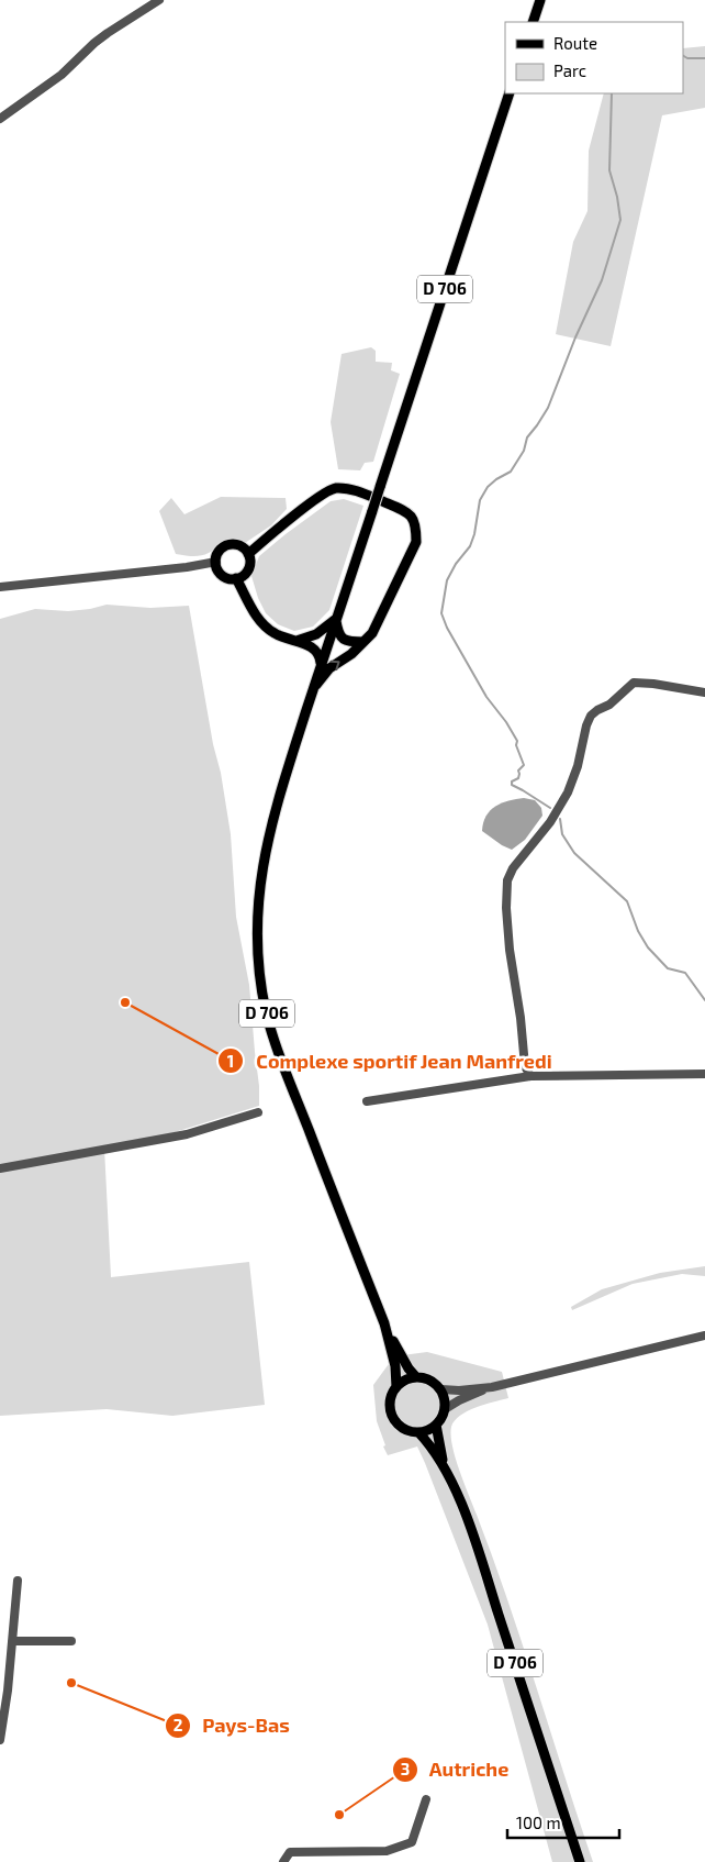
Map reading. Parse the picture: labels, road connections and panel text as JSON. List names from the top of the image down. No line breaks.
{"streets":{"main road":["D 706"]},"places":["Complexe sportif Jean Manfredi","Pays-Bas","Autriche"],"legend":["Route","Parc"],"scale_bar":"100 m"}
